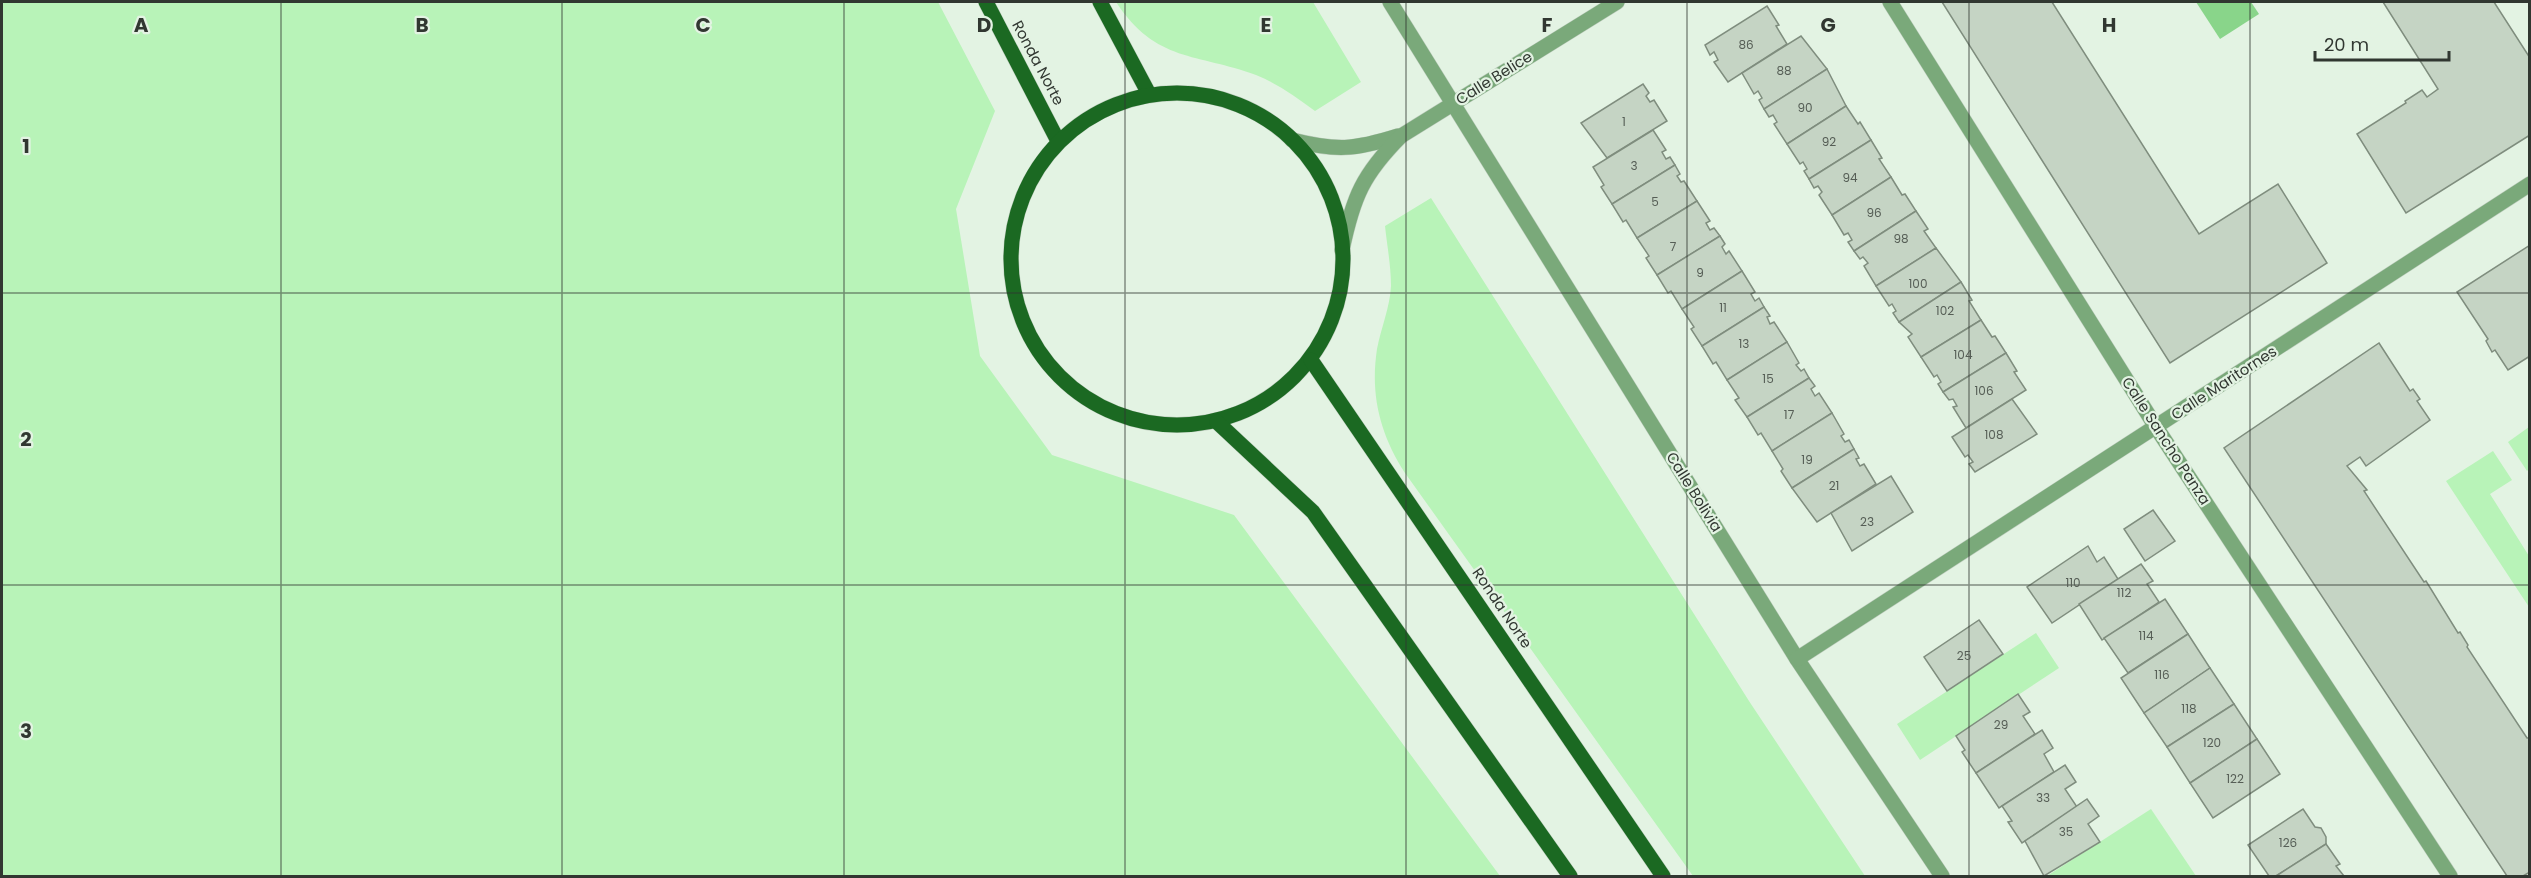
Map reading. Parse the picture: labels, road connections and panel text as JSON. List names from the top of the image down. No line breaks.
{"streets":{"main road":["Ronda Norte"],"street":["Calle Belice","Calle Maritornes","Calle Sancho Panza","Calle Bolivia"]},"crossings":[["Calle Belice","Calle Bolivia"],["Calle Maritornes","Calle Sancho Panza"],["Calle Maritornes","Calle Bolivia"]],"house_numbers":["86","88","90","1","92","3","94","5","96","98","7","9","100","11","102","13","104","15","106","17","108","19","21","23","110","112","114","25","116","118","29","120","122","33","35","126"],"scale_bar":"20 m","grid":{"columns":["A","B","C","D","E","F","G","H"],"rows":["1","2","3"]}}
